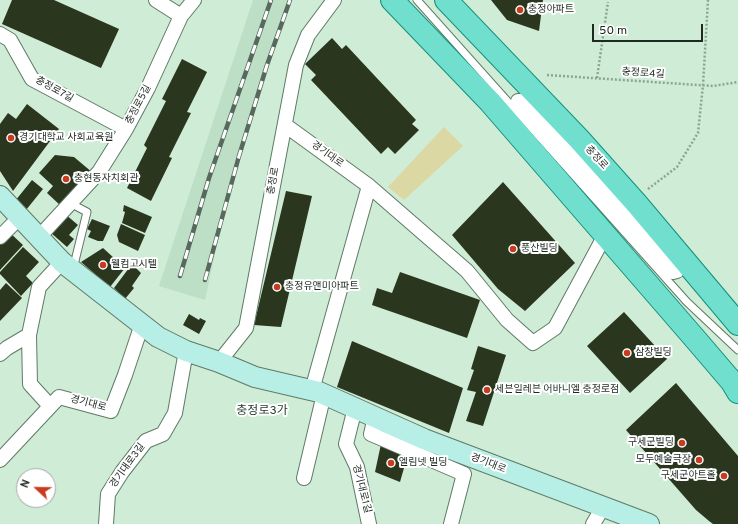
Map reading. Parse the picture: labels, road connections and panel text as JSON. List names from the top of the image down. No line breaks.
{"streets":{"main road":["경기대로","충정로"],"street":["충정로7길","충정로5길","경기대로3길","경기대로1길"],"path":["충정로4길"]},"crossings":[["충정로7길","충정로5길"],["충정로5길","경기대로"],["경기대로","충정로"],["경기대로","경기대로3길"],["경기대로","경기대로1길"]],"districts":["충정로3가"],"places":["충정아파트","경기대학교 사회교육원","충현동자치회관","풍산빌딩","웰컴고시텔","충정유앤미아파트","삼창빌딩","세븐일레븐 어바니엘 충정로점","구세군빌딩","모두예술극장","엘림넷 빌딩","구세군아트홀"],"scale_bar":"50 m","north":"left"}
